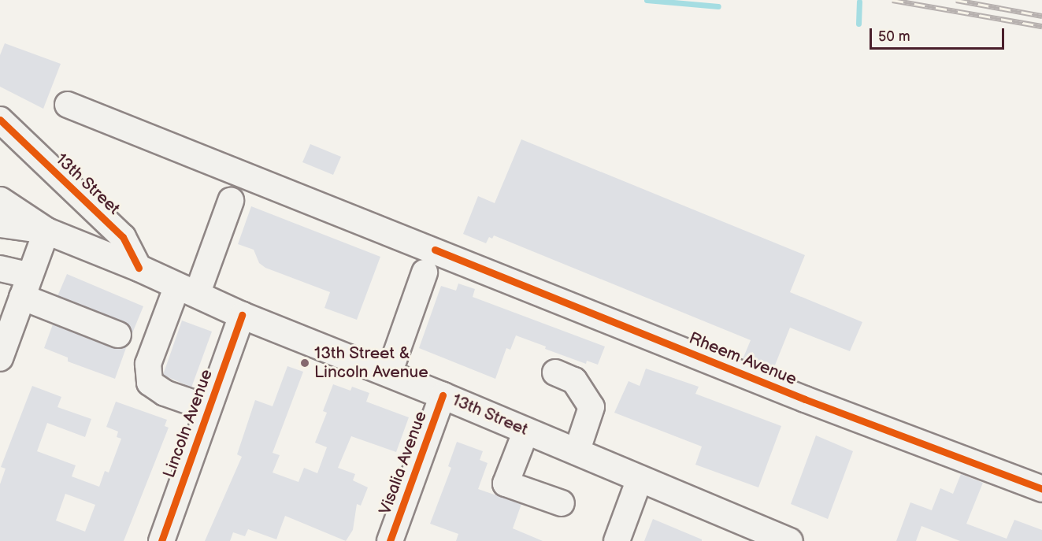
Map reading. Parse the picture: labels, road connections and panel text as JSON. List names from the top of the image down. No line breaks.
{"streets":{"main road":["13th Street"],"street":["Rheem Avenue","Lincoln Avenue","Visalia Avenue"]},"crossings":[["13th Street","Lincoln Avenue"],["13th Street","Visalia Avenue"]],"places":["13th Street & Lincoln Avenue"],"scale_bar":"50 m"}
